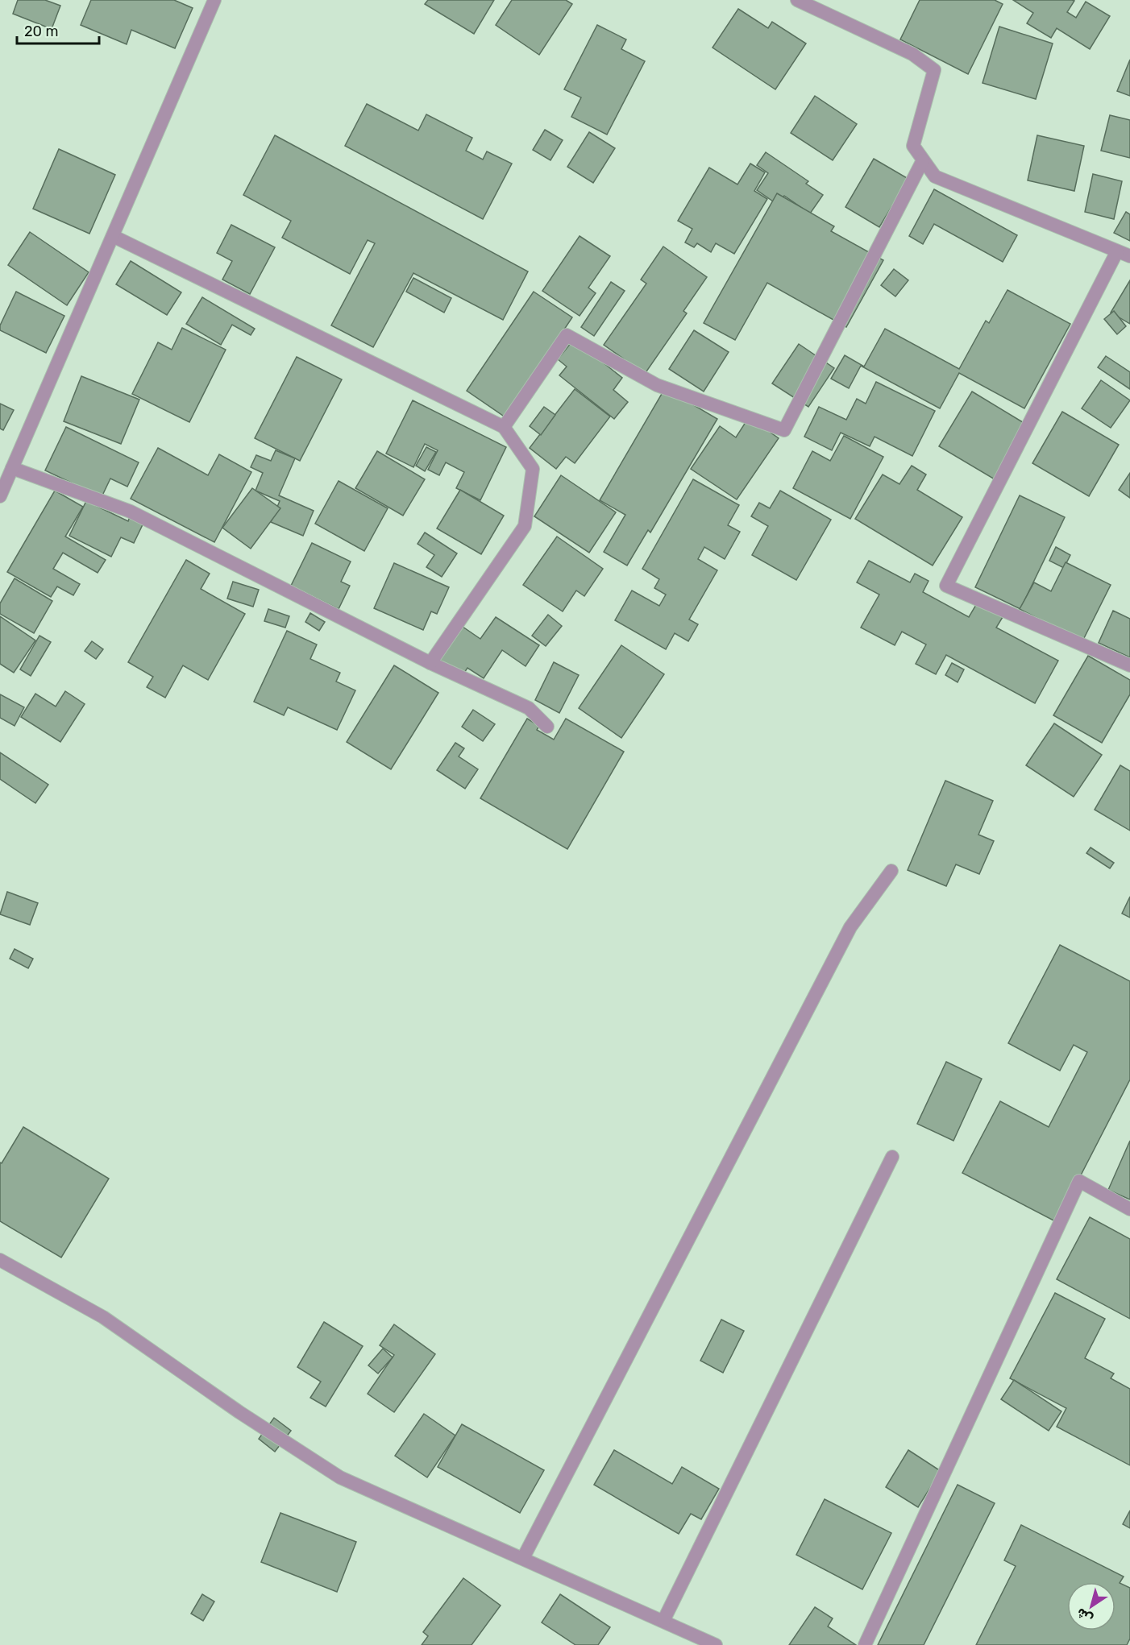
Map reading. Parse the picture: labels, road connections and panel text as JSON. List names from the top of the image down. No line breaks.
{"scale_bar":"20 m","north":"bottom left"}
